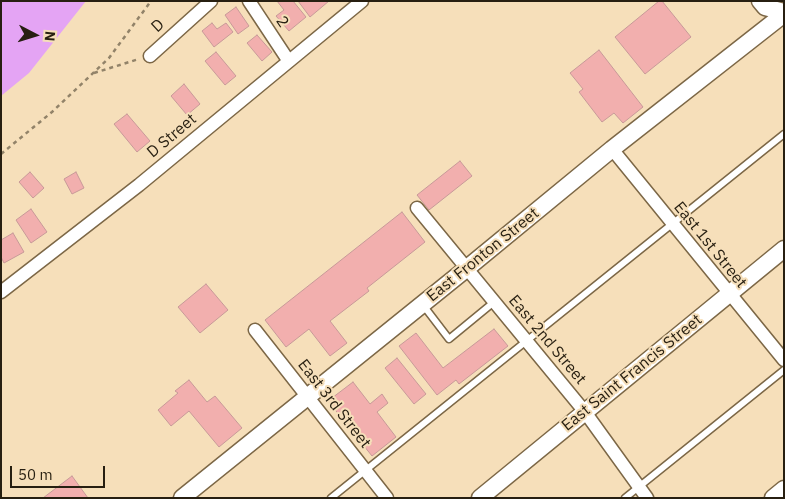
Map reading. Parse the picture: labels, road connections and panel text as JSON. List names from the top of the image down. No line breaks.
{"streets":{"main road":["East Fronton Street","East Saint Francis Street"],"street":["2","D","D Street","East 1st Street","East 2nd Street","East 3rd Street"]},"crossings":[["2","D Street"],["East 1st Street","East Fronton Street"],["East 1st Street","East Saint Francis Street"],["East Fronton Street","East 2nd Street"],["East Fronton Street","East 3rd Street"],["East 2nd Street","East Saint Francis Street"]],"scale_bar":"50 m","north":"right"}
